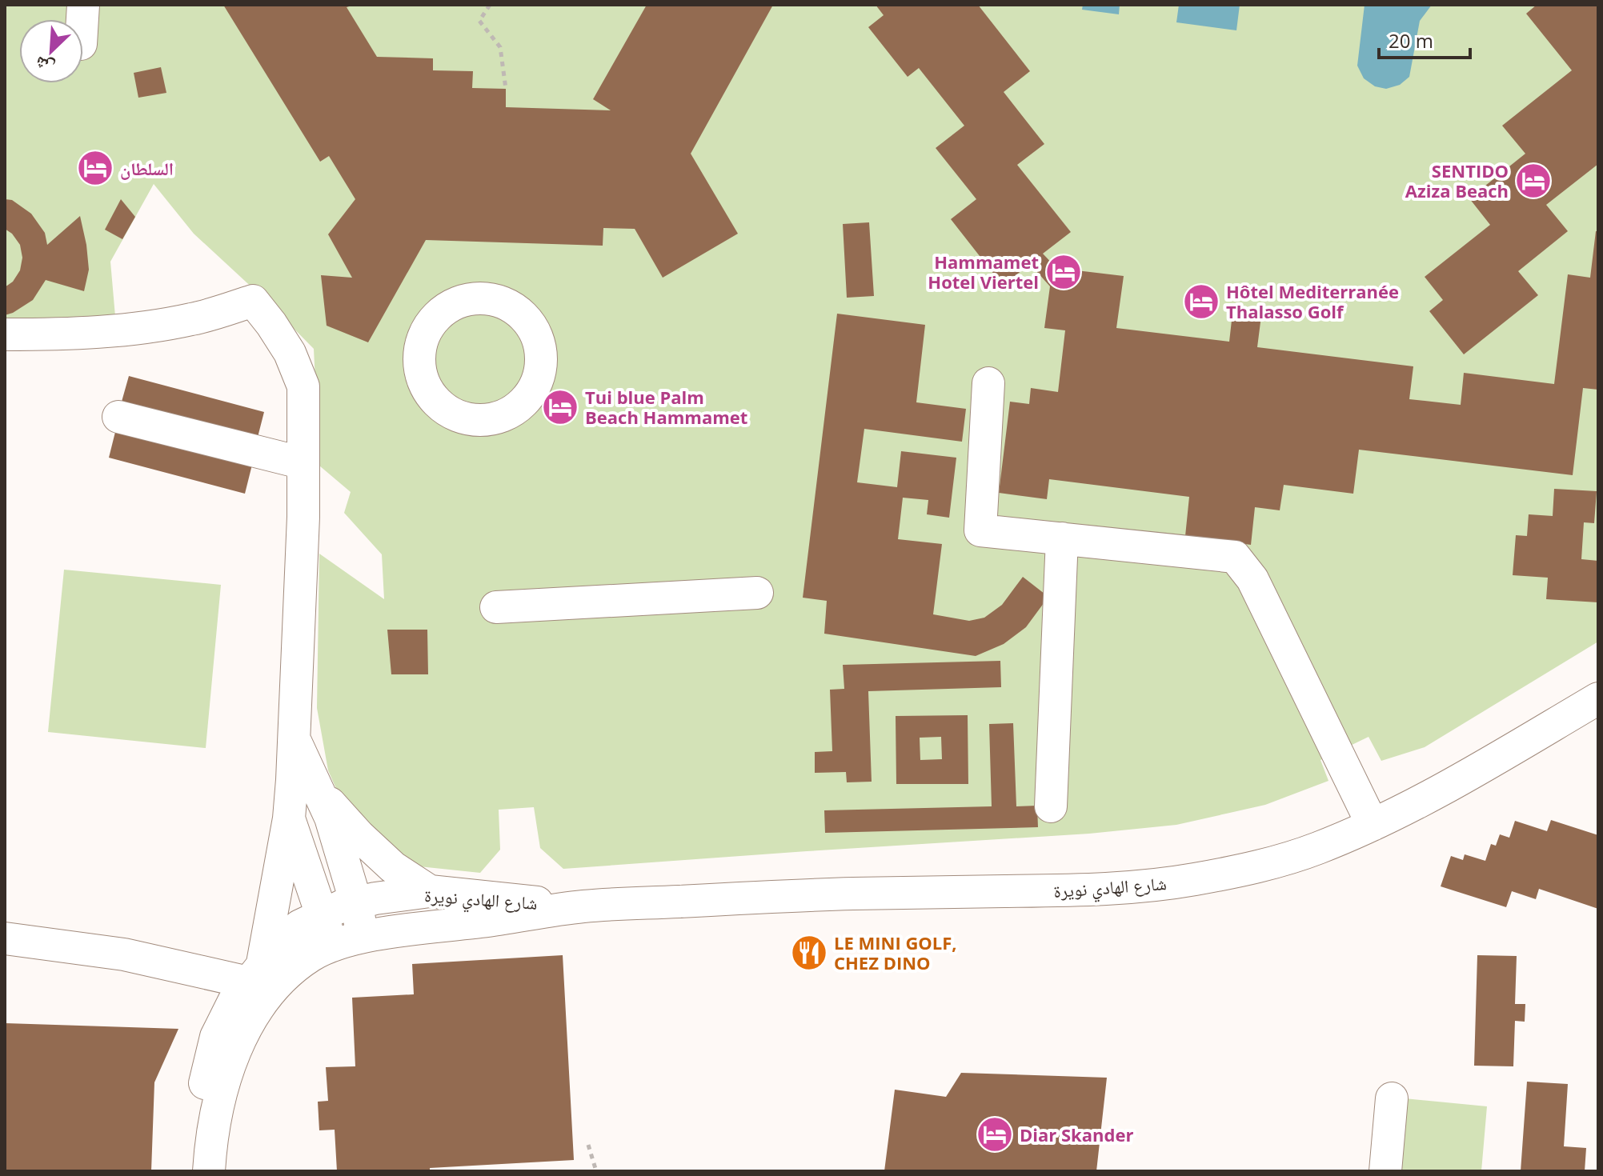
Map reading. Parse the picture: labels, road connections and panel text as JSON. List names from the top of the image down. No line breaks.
{"streets":{"street":["شارع الهادي نويرة"]},"places":{"hotel":["السلطان","SENTIDO Aziza Beach","Hammamet Hotel Viertel","Hôtel Mediterranée Thalasso Golf","Tui blue Palm Beach Hammamet","Diar Skander"],"restaurant":["LE MINI GOLF, CHEZ DINO"]},"scale_bar":"20 m","north":"bottom left"}
